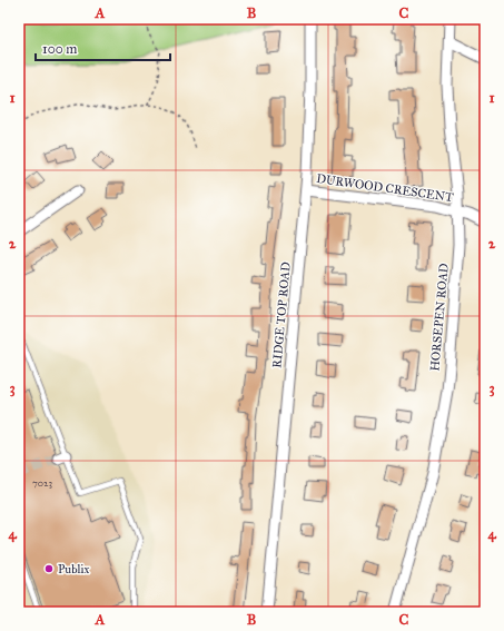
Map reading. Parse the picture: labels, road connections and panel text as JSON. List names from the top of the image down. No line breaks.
{"streets":{"street":["DURWOOD CRESCENT","RIDGE TOP ROAD","HORSEPEN ROAD"]},"crossings":[["DURWOOD CRESCENT","RIDGE TOP ROAD"],["DURWOOD CRESCENT","HORSEPEN ROAD"]],"places":["Publix"],"house_numbers":["7023"],"scale_bar":"100 m","grid":{"columns":["A","B","C"],"rows":["1","2","3","4"]}}
